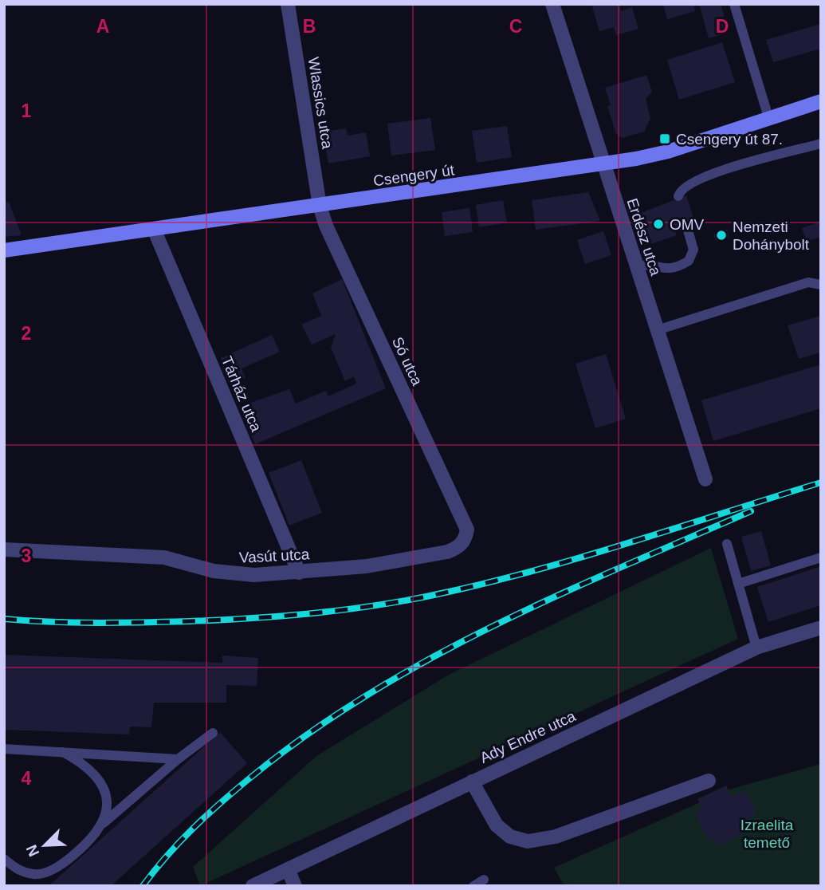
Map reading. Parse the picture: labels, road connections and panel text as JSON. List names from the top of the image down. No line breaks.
{"streets":{"main road":["Csengery út"],"street":["Wlassics utca","Erdész utca","Só utca","Tárház utca","Vasút utca","Ady Endre utca"]},"crossings":[["Wlassics utca","Csengery út"],["Wlassics utca","Só utca"],["Csengery út","Erdész utca"],["Csengery út","Só utca"],["Csengery út","Tárház utca"],["Só utca","Vasút utca"],["Tárház utca","Vasút utca"]],"parks":["Izraelita temető"],"places":{"transit":["Csengery út 87."],"other":["OMV","Nemzeti Dohánybolt"]},"north":"bottom left","grid":{"columns":["A","B","C","D"],"rows":["1","2","3","4"]}}
